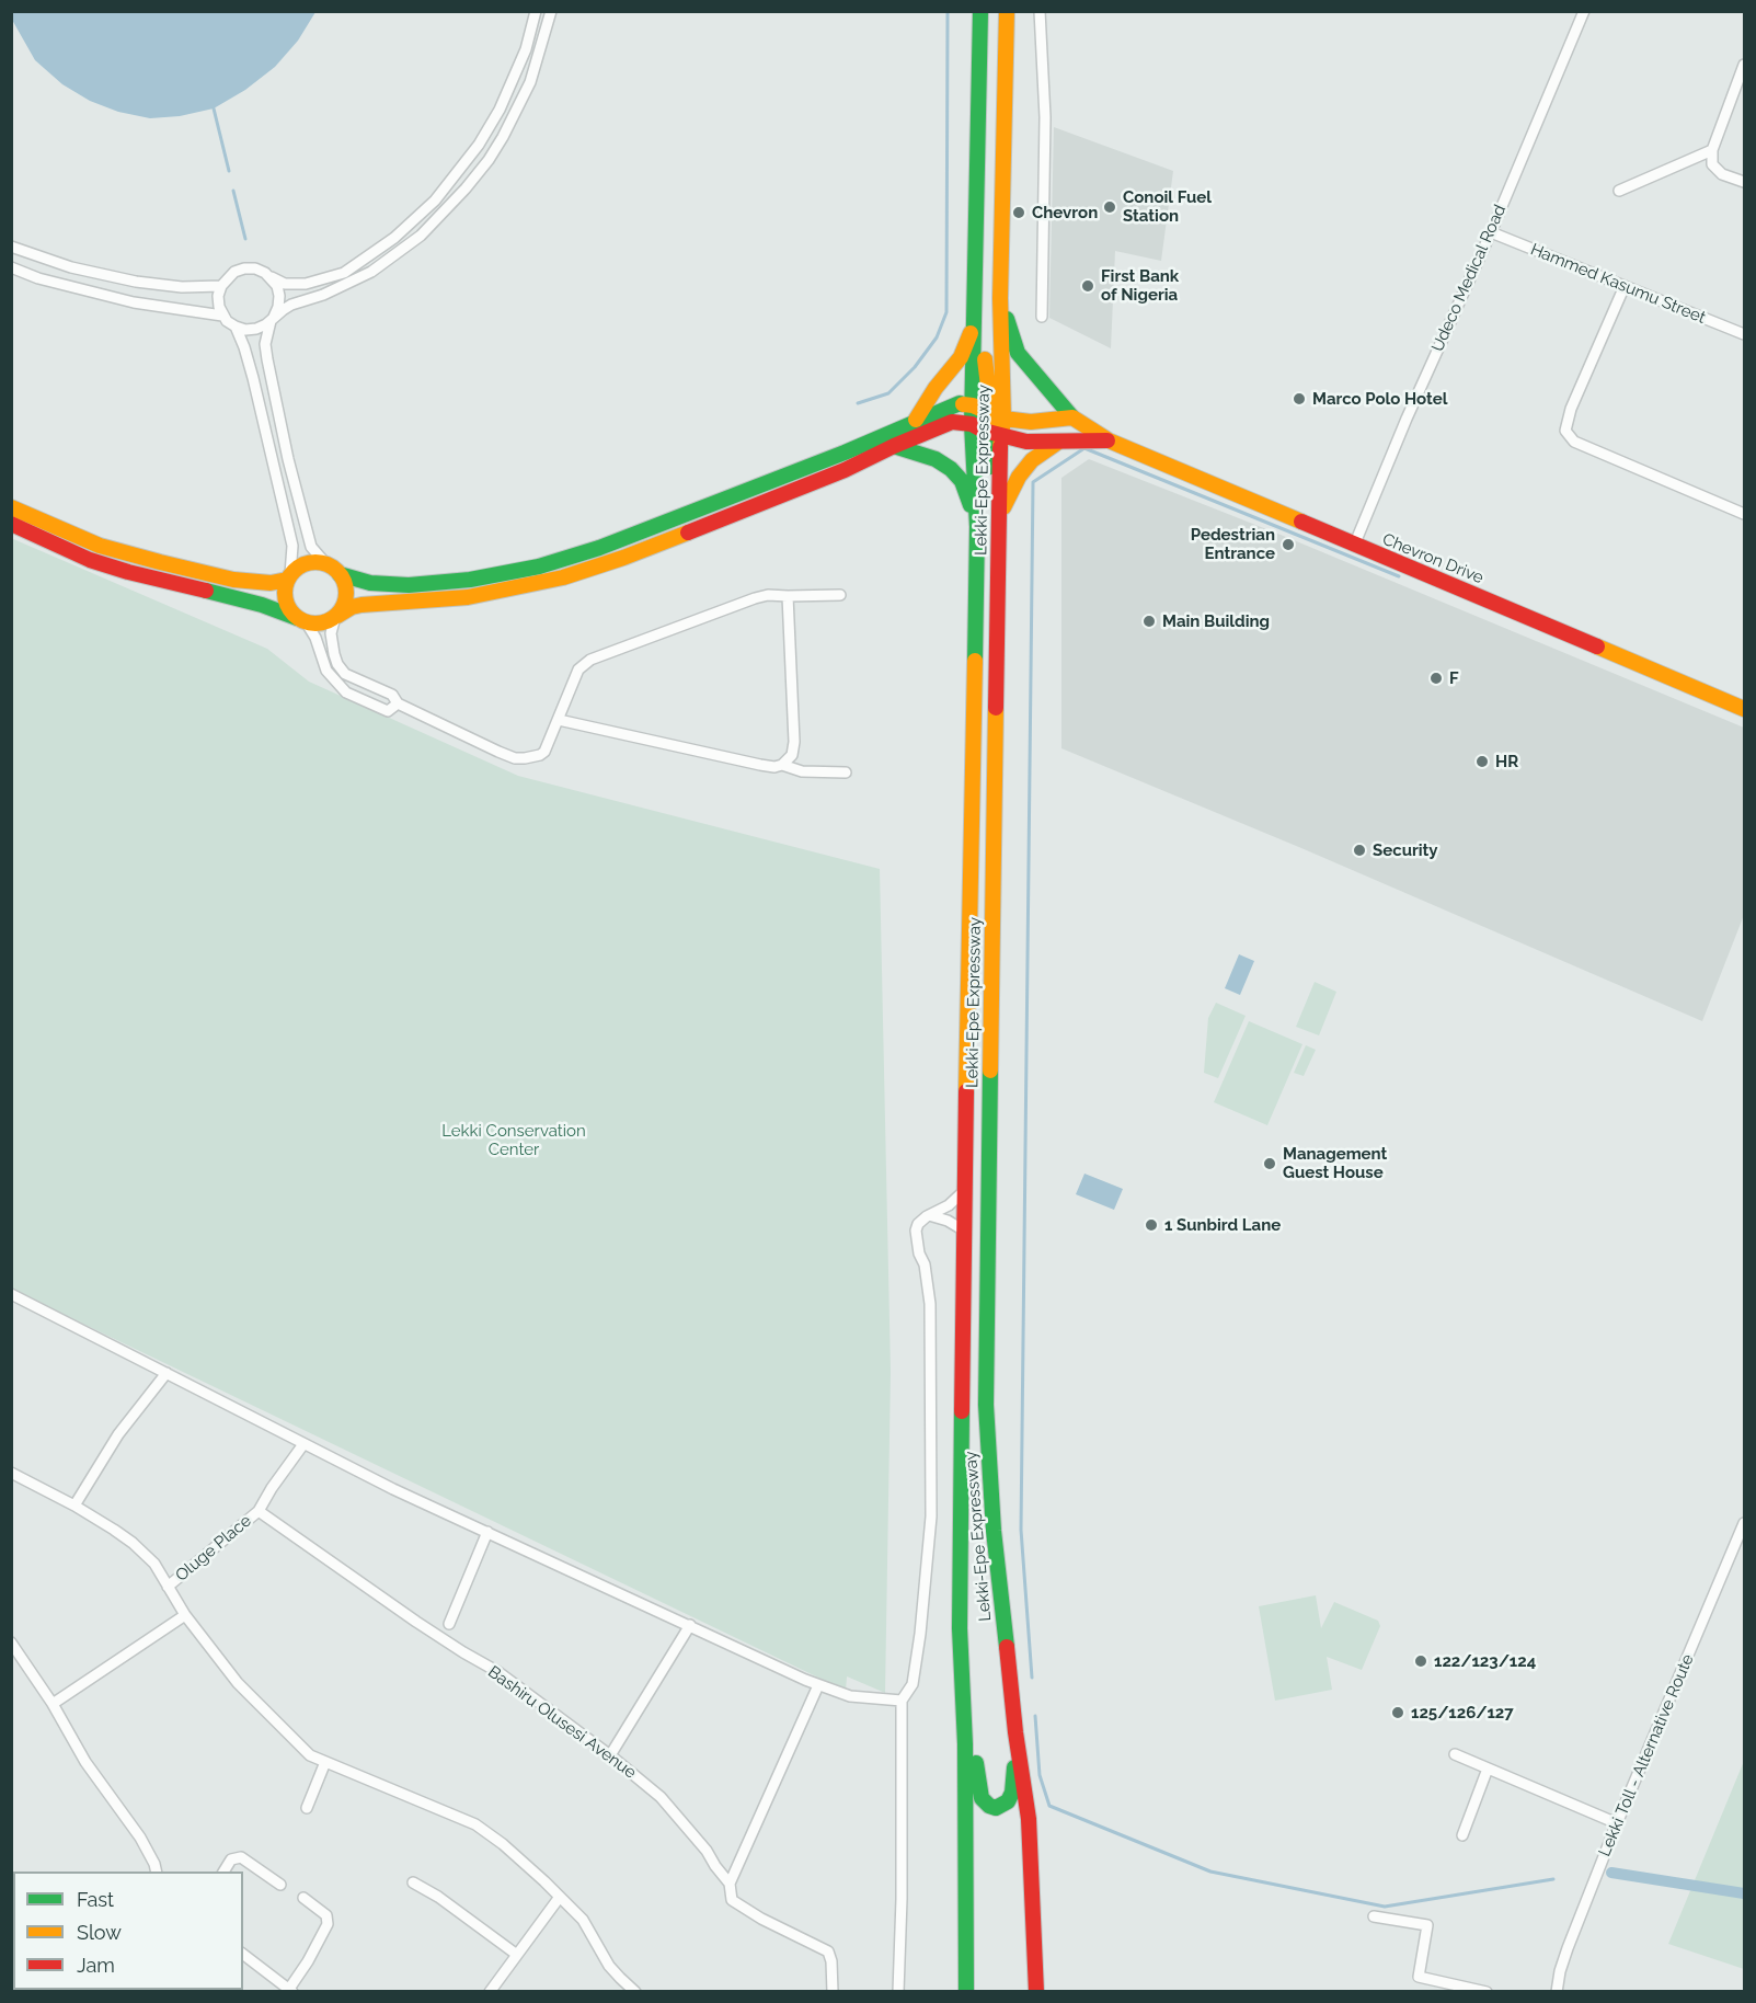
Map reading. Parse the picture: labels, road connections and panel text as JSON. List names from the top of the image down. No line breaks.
{"streets":{"main road":["Lekki-Epe Expressway","Chevron Drive"],"street":["Udeco Medical Road","Hammed Kasumu Street","Oluge Place","Bashiru Olusesi Avenue","Lekki Toll - Alternative Route"]},"crossings":[["Udeco Medical Road","Hammed Kasumu Street"],["Udeco Medical Road","Chevron Drive"],["Lekki-Epe Expressway","Chevron Drive"],["Oluge Place","Bashiru Olusesi Avenue"]],"parks":["Lekki Conservation Center"],"places":["Conoil Fuel Station","Chevron","First Bank of Nigeria","Marco Polo Hotel","Pedestrian Entrance","Main Building","F","HR","Security","Management Guest House","1 Sunbird Lane","122/123/124","125/126/127"],"legend":["Fast","Slow","Jam"]}
